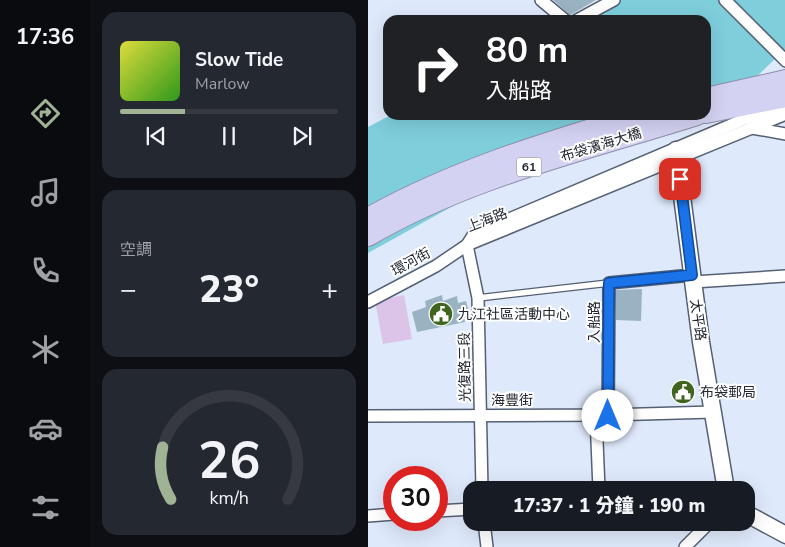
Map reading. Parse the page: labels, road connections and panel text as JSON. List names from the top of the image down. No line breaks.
{"streets":{"highway":["布袋濱海大橋","61"],"main road":["太平路"],"street":["上海路","環河街","入船路","光復路三段","海豐街"]},"crossings":[["上海路","環河街"],["上海路","太平路"],["上海路","光復路三段"],["環河街","光復路三段"],["太平路","入船路"],["入船路","海豐街"],["光復路三段","海豐街"]],"places":{"public building":["九江社區活動中心","布袋郵局"]},"page":{"tabs":"17:36","turn":["80 m","入船路"],"song":["Slow Tide","Marlow"],"tile":"空調","heat":["−","23°","+"],"limit":"30","trip":"17:37 · 1 分鐘 · 190 m","gauge":["26","km/h"]}}
